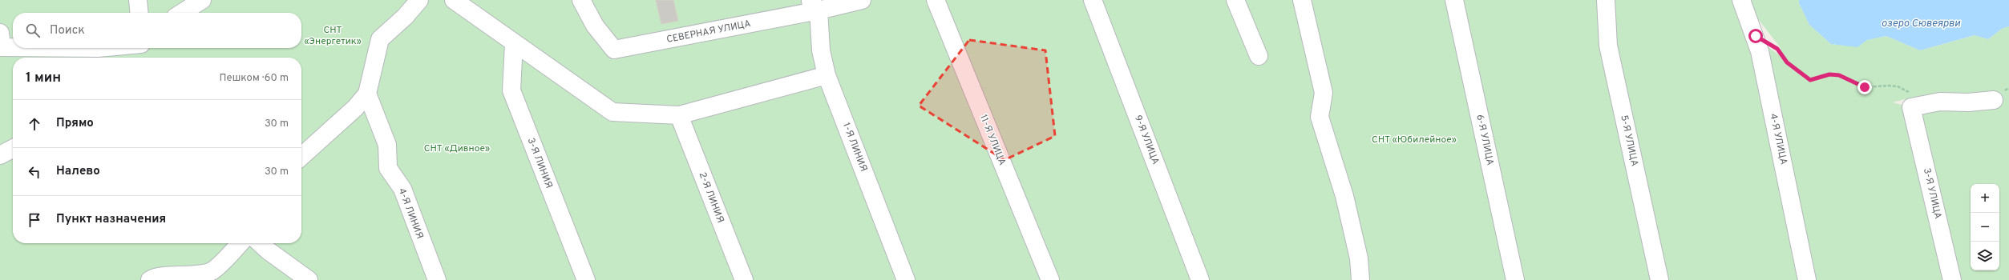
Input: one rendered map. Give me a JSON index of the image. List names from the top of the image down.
{
  "streets": {
    "street": [
      "СЕВЕРНАЯ УЛИЦА",
      "4-Я УЛИЦА",
      "11-Я УЛИЦА",
      "9-Я УЛИЦА",
      "6-Я УЛИЦА",
      "5-Я УЛИЦА",
      "1-Я ЛИНИЯ",
      "3-Я ЛИНИЯ",
      "3-Я УЛИЦА",
      "2-Я ЛИНИЯ",
      "4-Я ЛИНИЯ"
    ]
  },
  "crossings": [
    ["СЕВЕРНАЯ УЛИЦА", "1-Я ЛИНИЯ"]
  ],
  "water": ["озеро Сювеярви"],
  "parks": ["СНТ «Энергетик»", "СНТ «Юбилейное»", "СНТ «Дивное»"],
  "page": {
    "search": "Поиск",
    "heading": ["1 мин", "Пешком · 60 m"],
    "list": [
      ["Прямо", "30 m"],
      ["Налево", "30 m"],
      "Пункт назначения"
    ],
    "map_buttons": ["+", "−"]
  }
}
